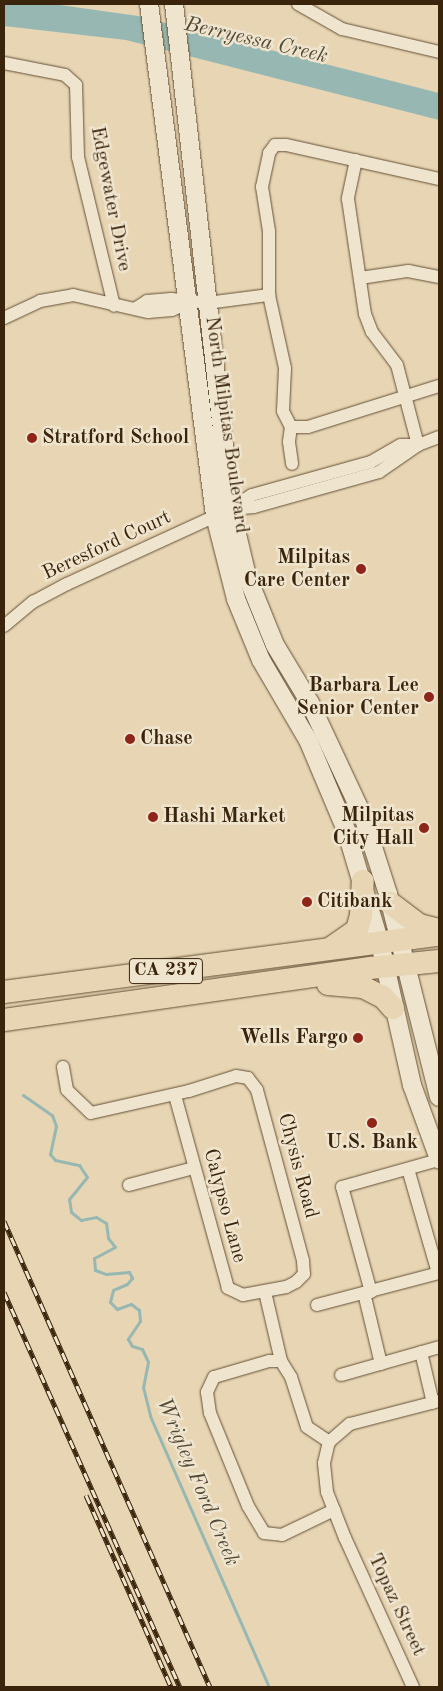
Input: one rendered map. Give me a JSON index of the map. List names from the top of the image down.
{
  "streets": {
    "highway": ["CA 237"],
    "main road": ["North Milpitas Boulevard"],
    "street": [
      "Edgewater Drive",
      "Beresford Court",
      "Chysis Road",
      "Calypso Lane",
      "Topaz Street"
    ]
  },
  "crossings": [
    ["North Milpitas Boulevard", "Beresford Court"],
    ["North Milpitas Boulevard", "CA 237"],
    ["Chysis Road", "Calypso Lane"]
  ],
  "water": ["Berryessa Creek", "Wrigley Ford Creek"],
  "places": [
    "Stratford School",
    "Milpitas Care Center",
    "Barbara Lee Senior Center",
    "Chase",
    "Hashi Market",
    "Milpitas City Hall",
    "Citibank",
    "Wells Fargo",
    "U.S. Bank"
  ]
}
